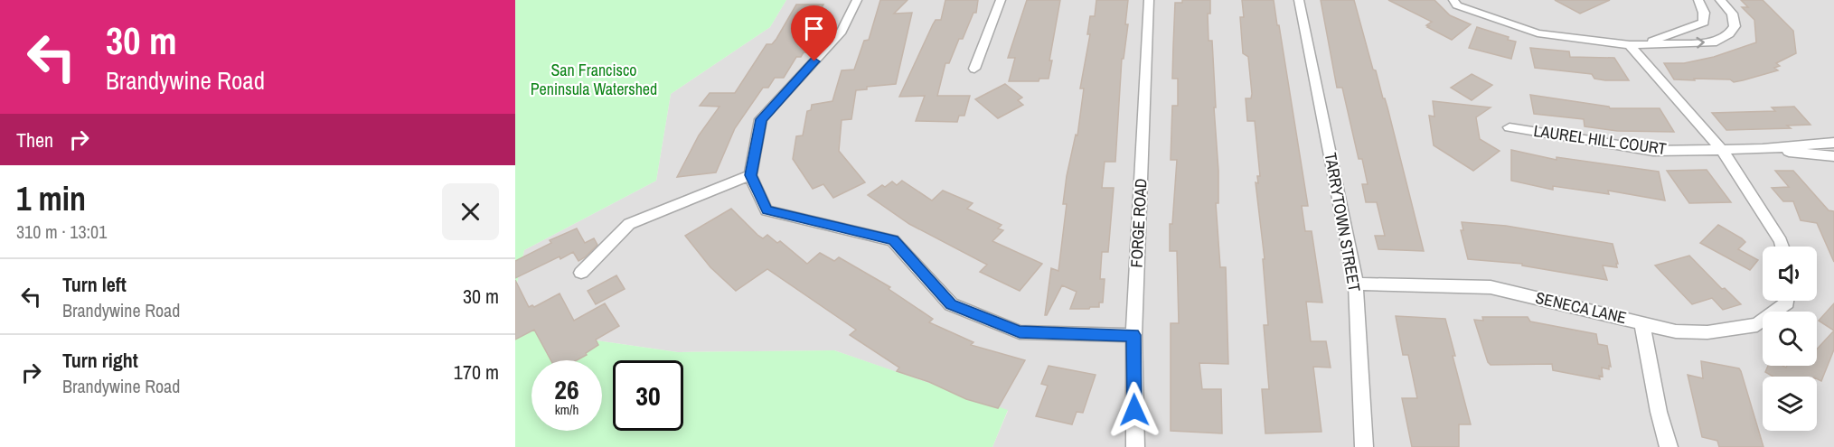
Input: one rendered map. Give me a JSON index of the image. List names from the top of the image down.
{
  "streets": {
    "street": [
      "LAUREL HILL COURT",
      "TARRYTOWN STREET",
      "FORGE ROAD",
      "SENECA LANE"
    ]
  },
  "crossings": [
    ["TARRYTOWN STREET", "SENECA LANE"]
  ],
  "parks": ["San Francisco Peninsula Watershed"],
  "page": {
    "turn": ["30 m", "Brandywine Road"],
    "then": "Then",
    "heading": ["1 min", "310 m · 13:01"],
    "list": [
      {
        "name": "Turn left",
        "note": "Brandywine Road",
        "value": "30 m"
      },
      {
        "name": "Turn right",
        "note": "Brandywine Road",
        "value": "170 m"
      }
    ],
    "speed": "26 km/h",
    "limit": "30"
  }
}
